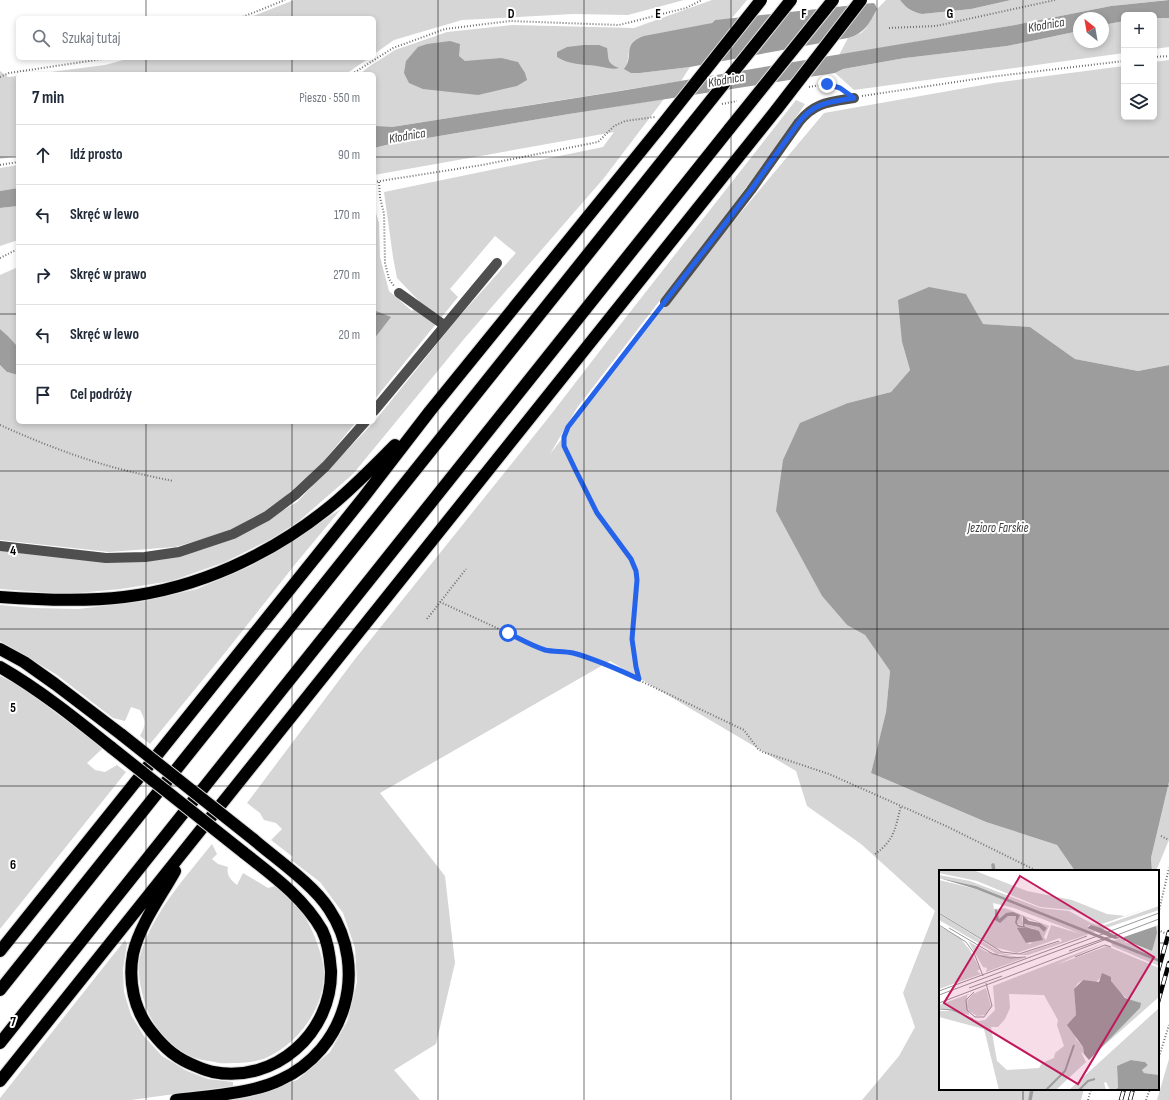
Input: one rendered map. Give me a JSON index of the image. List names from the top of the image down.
{
  "water": ["Kłodnica", "Jezioro Farskie"],
  "north": "top left",
  "page": {
    "map_buttons": ["+", "−"],
    "search": "Szukaj tutaj",
    "heading": ["7 min", "Pieszo · 550 m"],
    "list": [
      ["Idź prosto", "90 m"],
      ["Skręć w lewo", "170 m"],
      ["Skręć w prawo", "270 m"],
      ["Skręć w lewo", "20 m"],
      "Cel podróży"
    ]
  },
  "grid": {
    "columns": [
      "D",
      "E",
      "F",
      "G"
    ],
    "rows": [
      "4",
      "5",
      "6",
      "7"
    ]
  }
}
